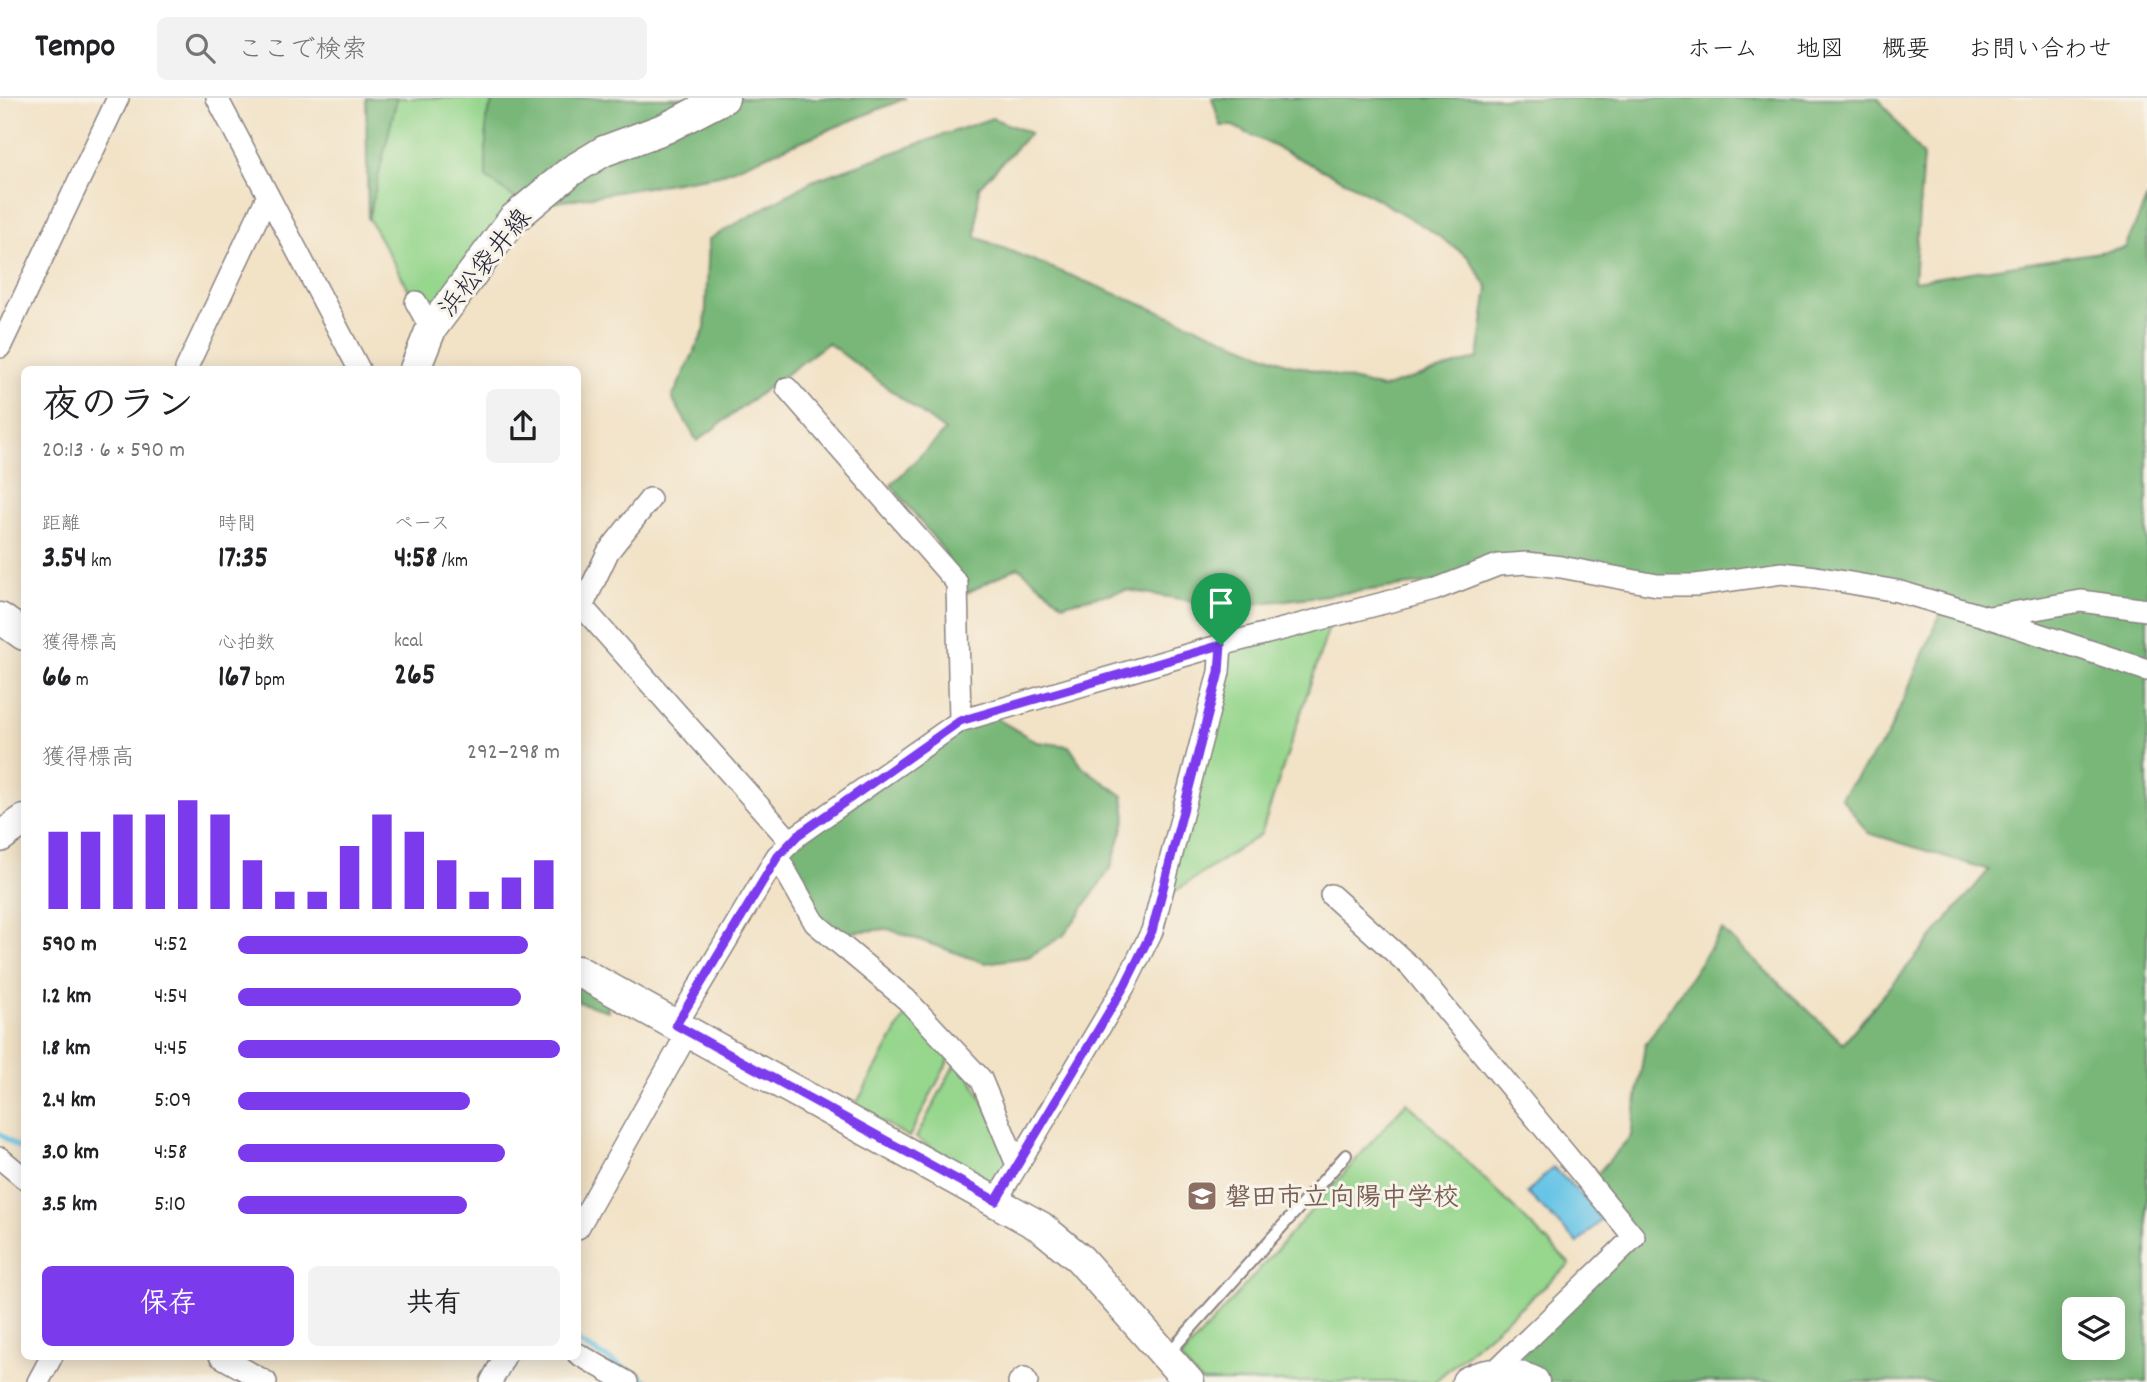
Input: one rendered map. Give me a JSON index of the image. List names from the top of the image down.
{
  "streets": {
    "street": ["浜松袋井線"]
  },
  "places": {
    "school or university": ["磐田市立向陽中学校"]
  },
  "page": {
    "header": "Tempo",
    "search": "ここで検索",
    "nav": [
      "ホーム",
      "地図",
      "概要",
      "お問い合わせ"
    ],
    "heading": ["夜のラン", "20:13 · 6 × 590 m"],
    "stats": [
      ["距離", "3.54 km"],
      ["時間", "17:35"],
      ["ペース", "4:58 /km"],
      ["獲得標高", "66 m"],
      ["心拍数", "167 bpm"],
      ["kcal", "265"]
    ],
    "chart": ["獲得標高", "292–298 m"],
    "list": [
      {
        "name": "590 m",
        "note": "4:52"
      },
      {
        "name": "1.2 km",
        "note": "4:54"
      },
      {
        "name": "1.8 km",
        "note": "4:45"
      },
      {
        "name": "2.4 km",
        "note": "5:09"
      },
      {
        "name": "3.0 km",
        "note": "4:58"
      },
      {
        "name": "3.5 km",
        "note": "5:10"
      }
    ],
    "buttons": ["保存", "共有"]
  }
}
